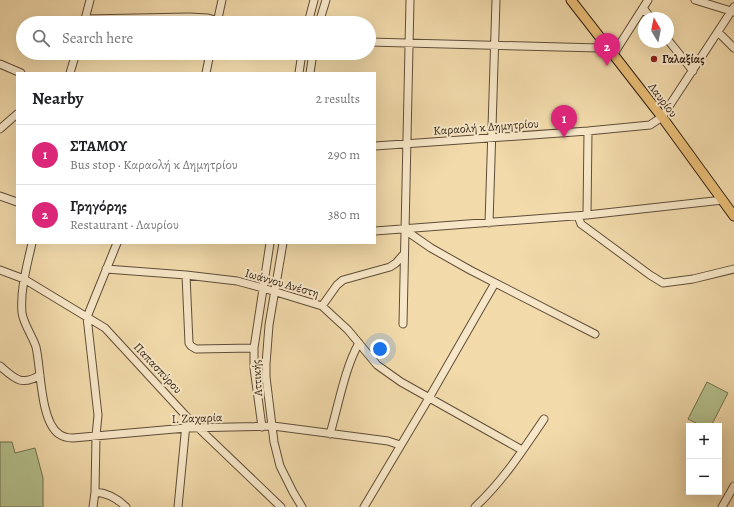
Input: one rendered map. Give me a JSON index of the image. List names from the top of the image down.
{
  "streets": {
    "main road": ["Λαυρίου"],
    "street": [
      "Καραολή κ Δημητρίου",
      "Ιωάννου Ανέστη",
      "Παπασπύρου",
      "Αττικής",
      "Ι. Ζαχαρία"
    ]
  },
  "crossings": [
    ["Λαυρίου", "Καραολή κ Δημητρίου"],
    ["Ιωάννου Ανέστη", "Αττικής"],
    ["Παπασπύρου", "Ι. Ζαχαρία"],
    ["Αττικής", "Ι. Ζαχαρία"]
  ],
  "places": ["Γαλαξίας"],
  "north": "top",
  "page": {
    "search": "Search here",
    "pins": ["2", "1"],
    "heading": ["Nearby", "2 results"],
    "list": [
      {
        "mark": "1",
        "name": "ΣΤΑΜΟΥ",
        "note": "Bus stop · Καραολή κ Δημητρίου",
        "value": "290 m"
      },
      {
        "mark": "2",
        "name": "Γρηγόρης",
        "note": "Restaurant · Λαυρίου",
        "value": "380 m"
      }
    ],
    "map_buttons": ["+", "−"]
  }
}
